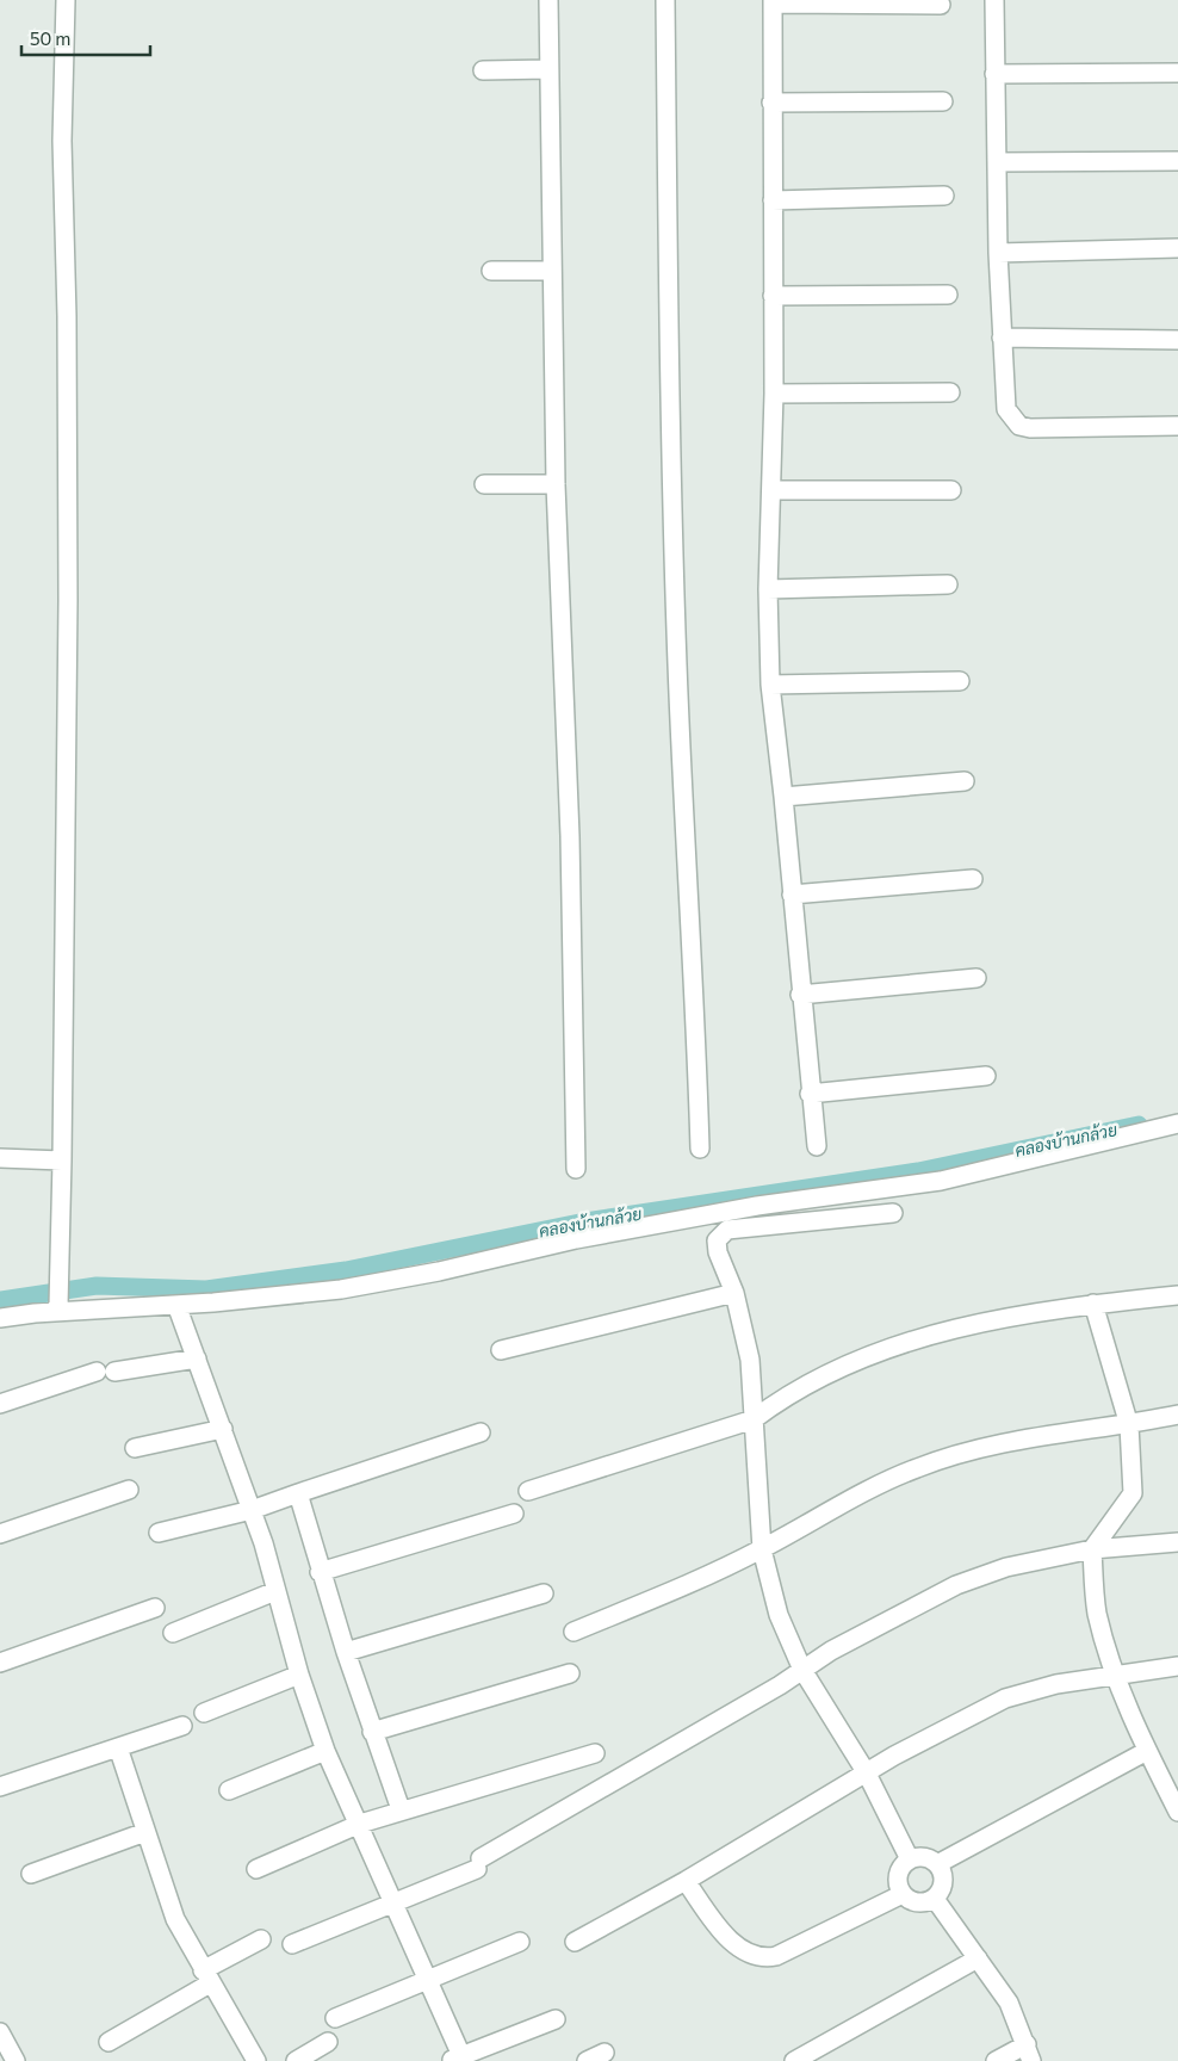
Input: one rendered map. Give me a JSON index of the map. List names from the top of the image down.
{
  "water": ["คลองบ้านกล้วย"],
  "scale_bar": "50 m"
}
